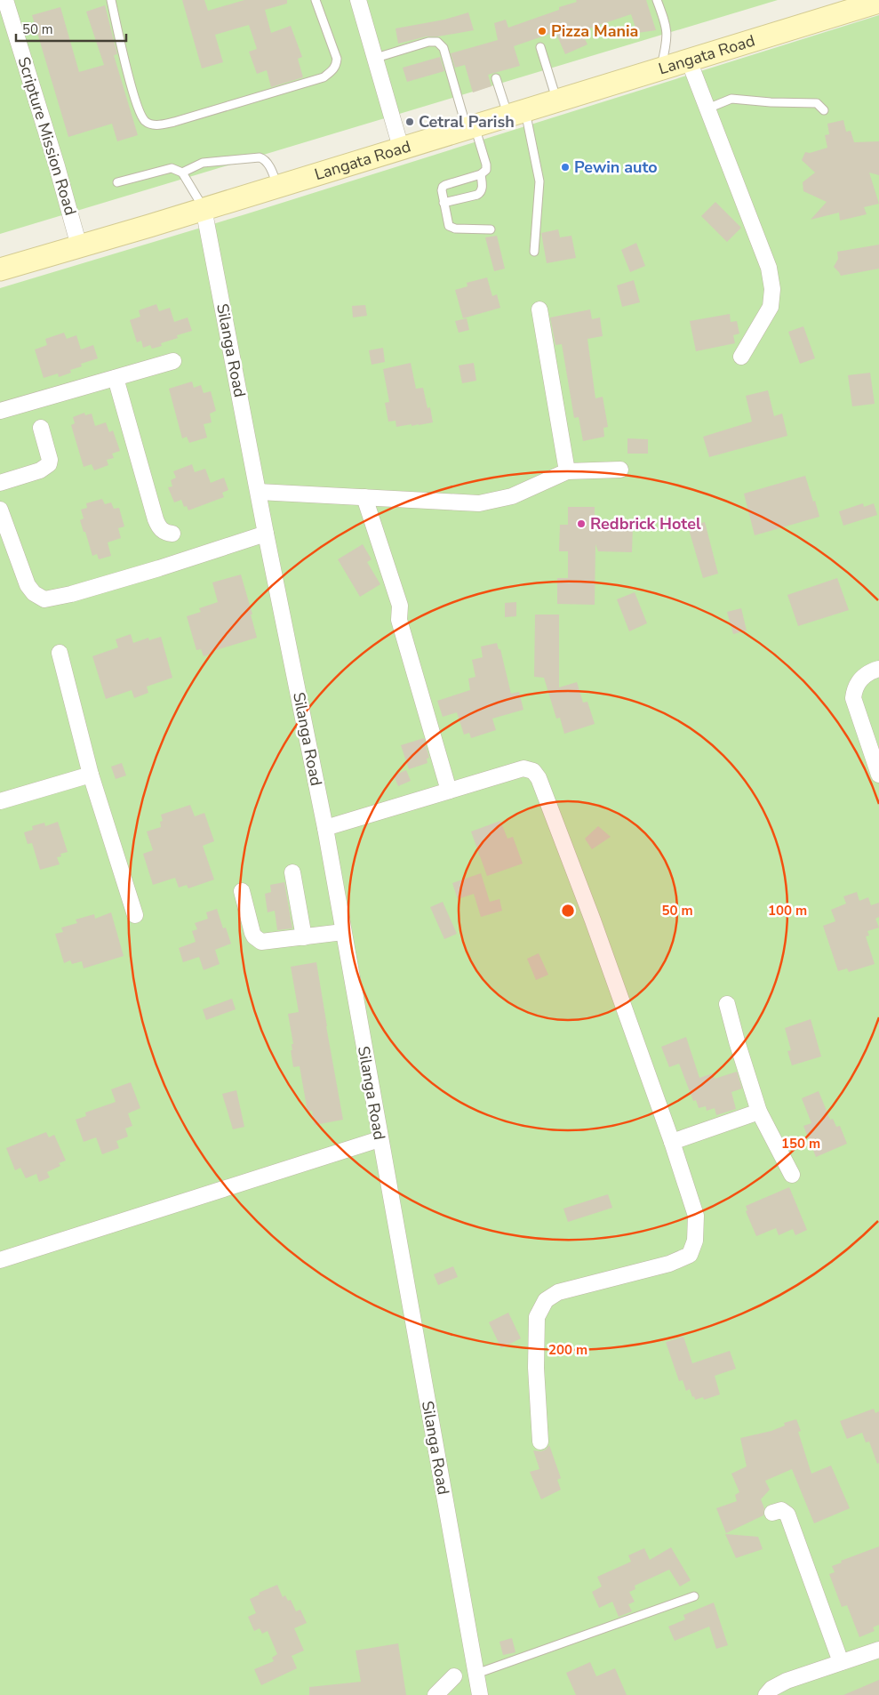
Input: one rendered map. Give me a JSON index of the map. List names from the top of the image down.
{
  "streets": {
    "main road": ["Langata Road"],
    "street": ["Scripture Mission Road", "Silanga Road"]
  },
  "crossings": [
    ["Langata Road", "Scripture Mission Road"],
    ["Langata Road", "Silanga Road"]
  ],
  "places": [
    "Pizza Mania",
    "Cetral Parish",
    "Pewin auto",
    "Redbrick Hotel"
  ],
  "scale_bar": "50 m",
  "rings": [
    "50 m",
    "100 m",
    "150 m",
    "200 m"
  ]
}
